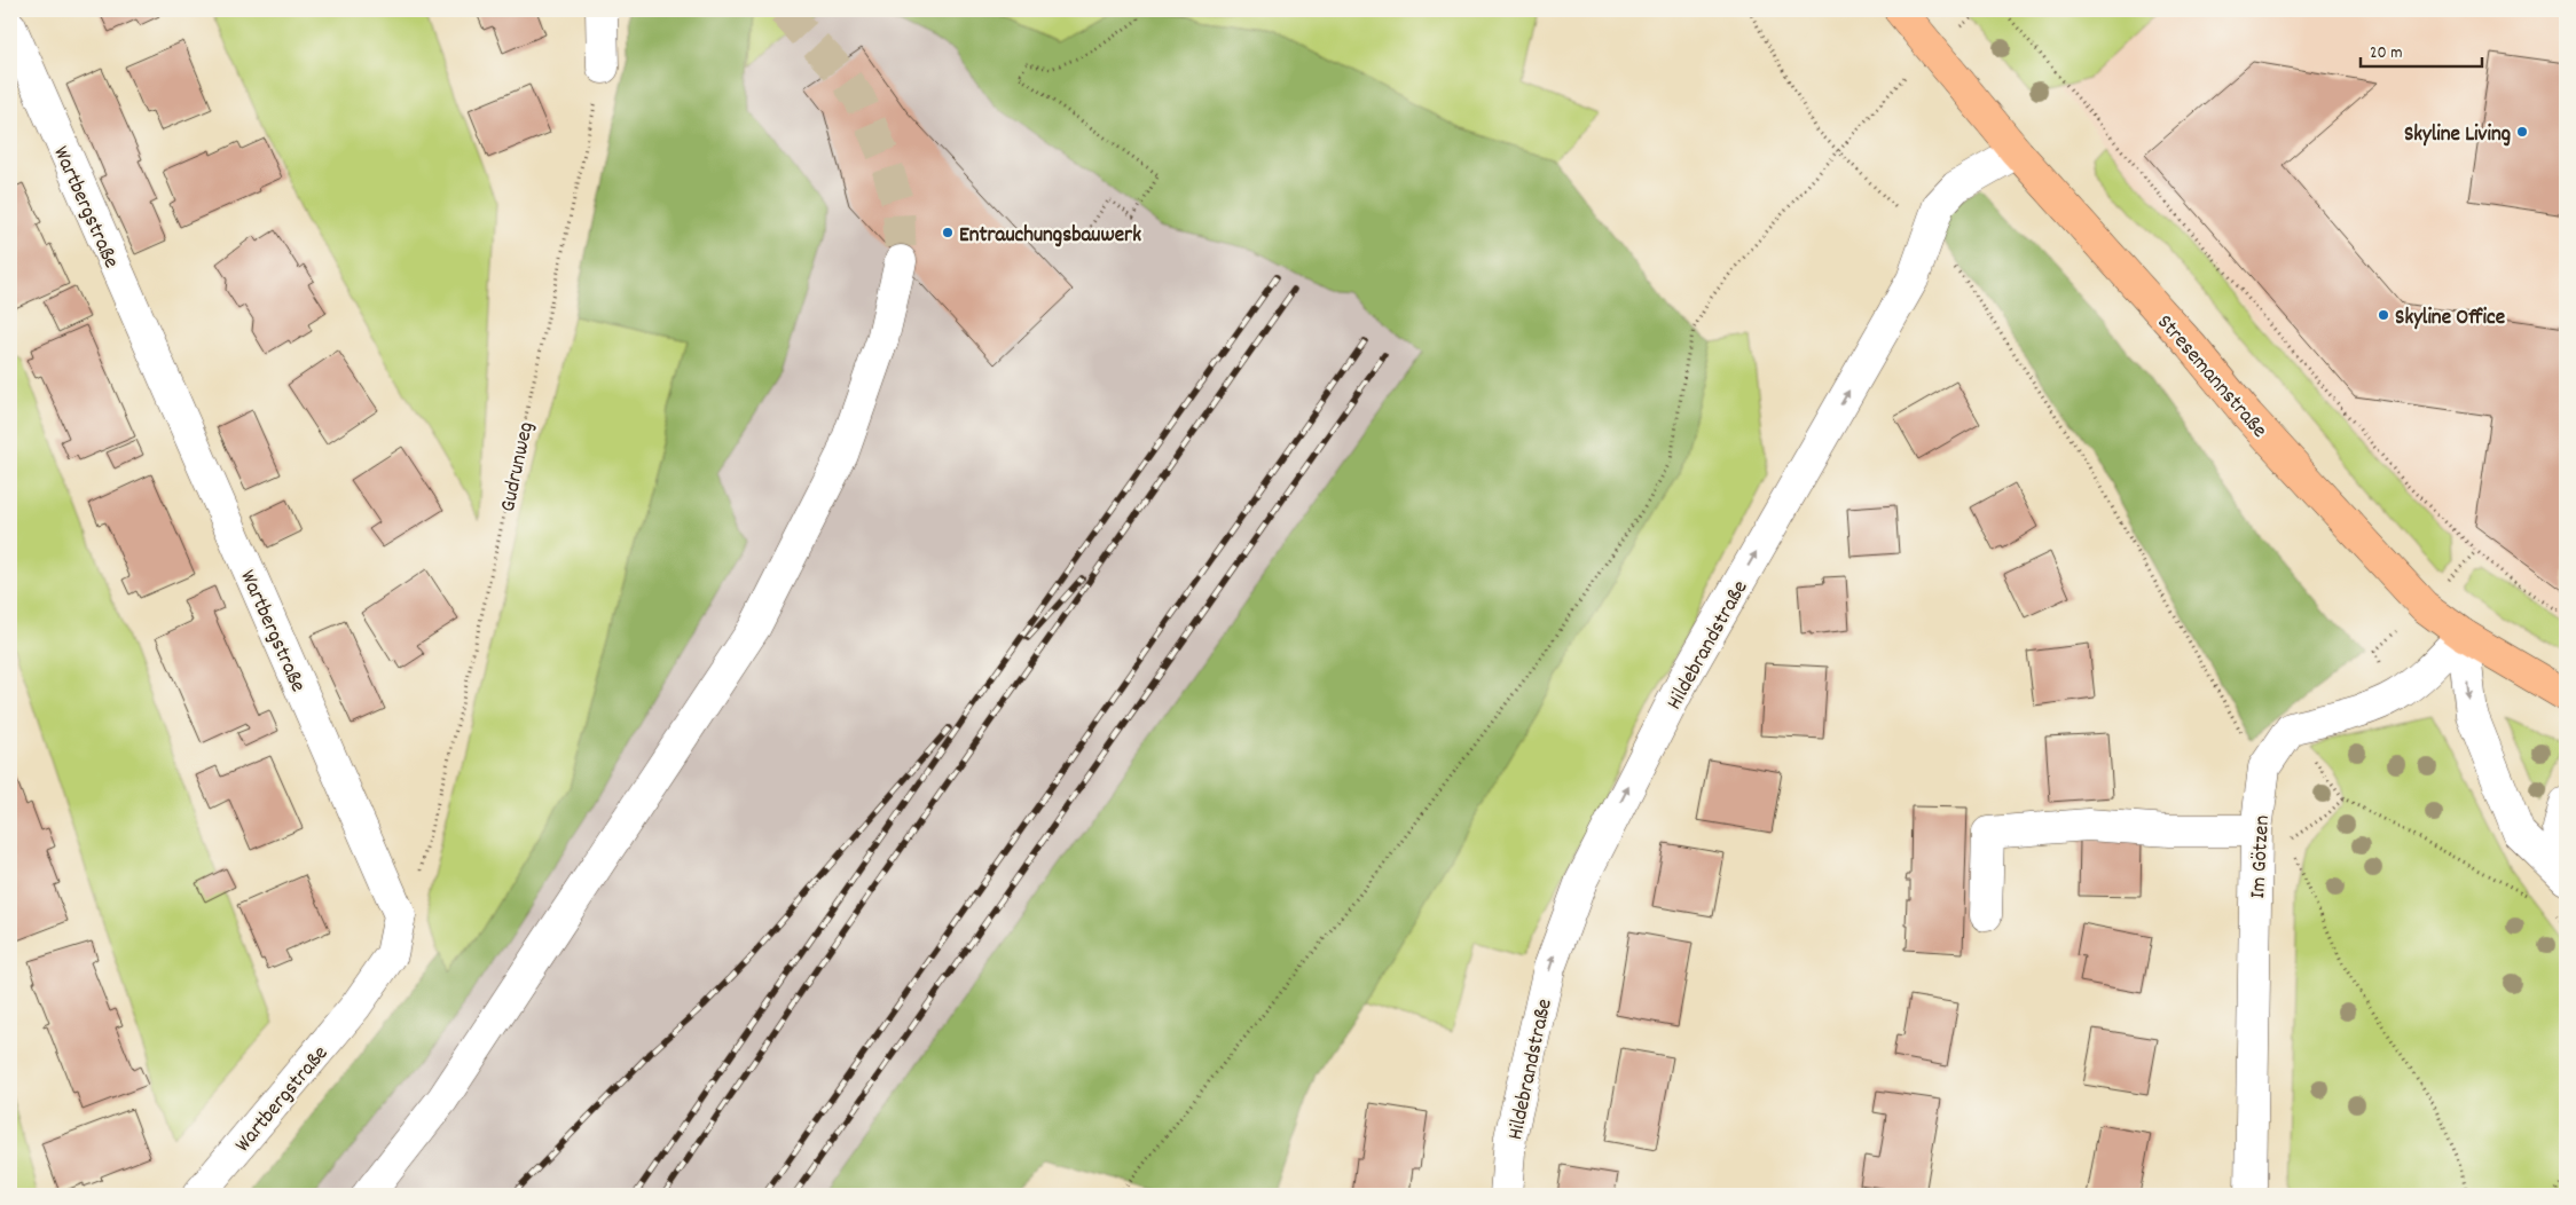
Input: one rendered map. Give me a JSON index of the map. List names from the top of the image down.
{
  "streets": {
    "main road": ["Stresemannstraße"],
    "street": ["Wartbergstraße", "Hildebrandstraße", "Im Götzen"],
    "path": ["Gudrunweg"]
  },
  "crossings": [
    ["Wartbergstraße", "Gudrunweg"],
    ["Stresemannstraße", "Hildebrandstraße"]
  ],
  "one_way": ["Hildebrandstraße"],
  "places": ["Skyline Living", "Entrauchungsbauwerk", "Skyline Office"],
  "scale_bar": "20 m"
}
